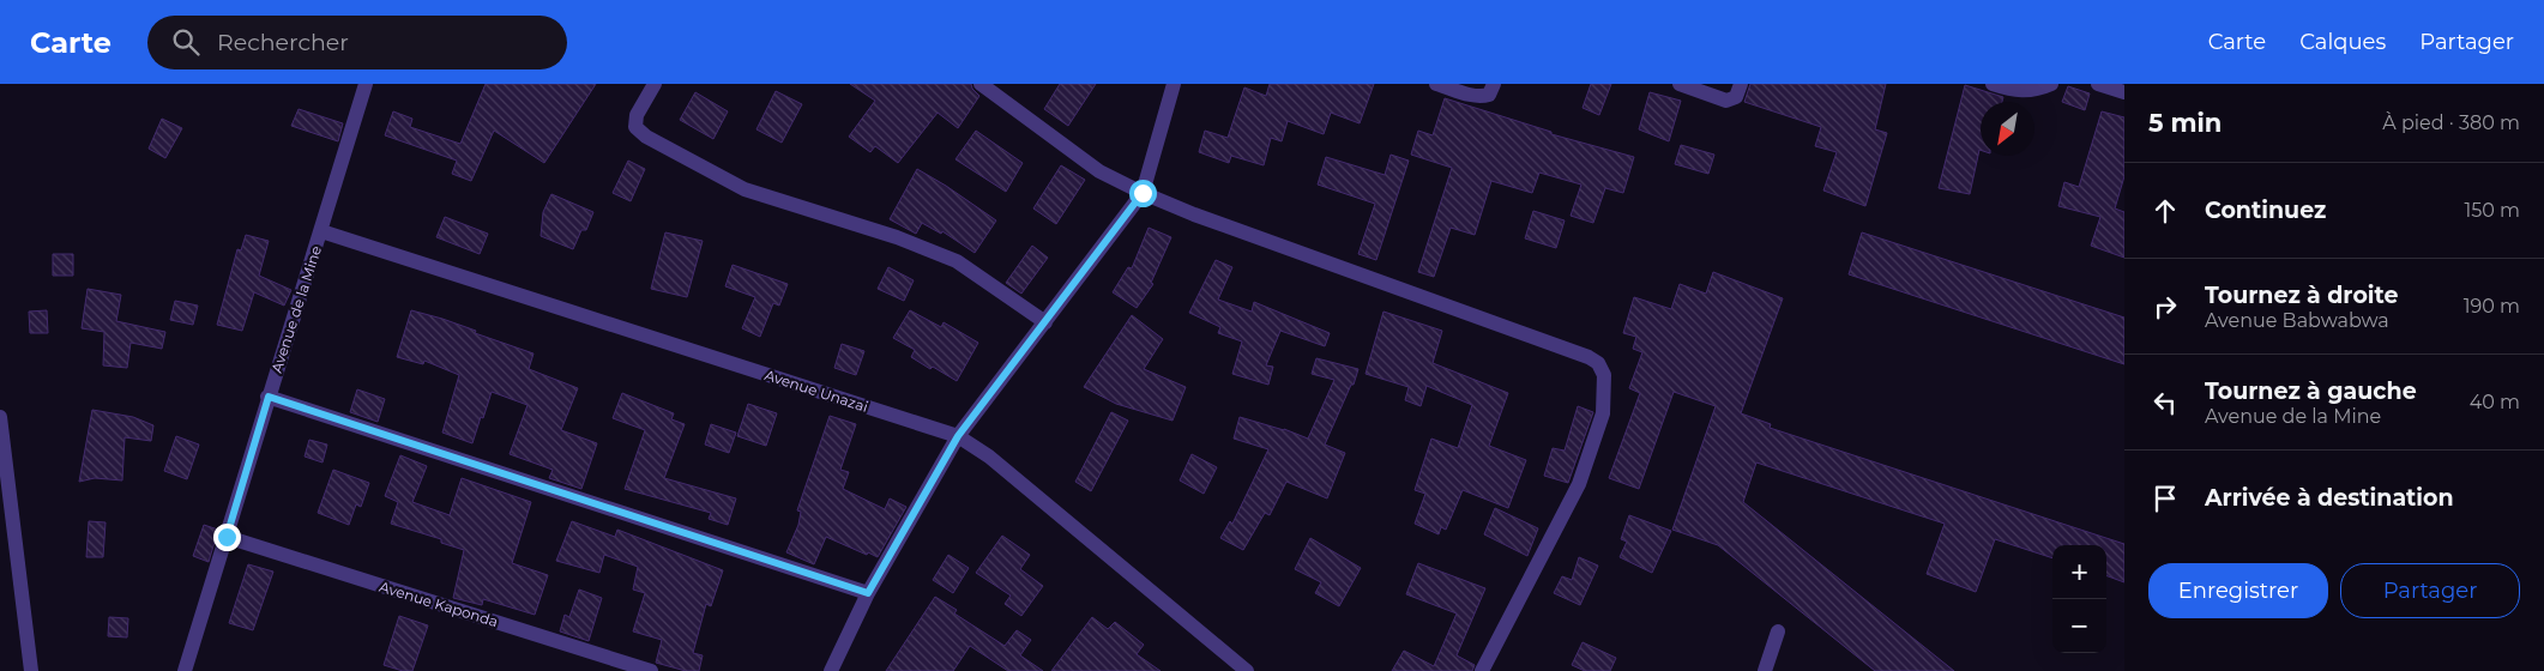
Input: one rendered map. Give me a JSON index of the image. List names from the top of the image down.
{
  "streets": {
    "street": ["Avenue de la Mine", "Avenue Unazai", "Avenue Kaponda"]
  },
  "crossings": [
    ["Avenue de la Mine", "Avenue Unazai"],
    ["Avenue de la Mine", "Avenue Kaponda"]
  ],
  "north": "bottom left",
  "page": {
    "header": "Carte",
    "search": "Rechercher",
    "nav": ["Carte", "Calques", "Partager"],
    "heading": ["5 min", "À pied · 380 m"],
    "list": [
      ["Continuez", "150 m"],
      ["Tournez à droite", "Avenue Babwabwa", "190 m"],
      ["Tournez à gauche", "Avenue de la Mine", "40 m"],
      "Arrivée à destination"
    ],
    "map_buttons": ["+", "−"],
    "buttons": ["Enregistrer", "Partager"]
  }
}
